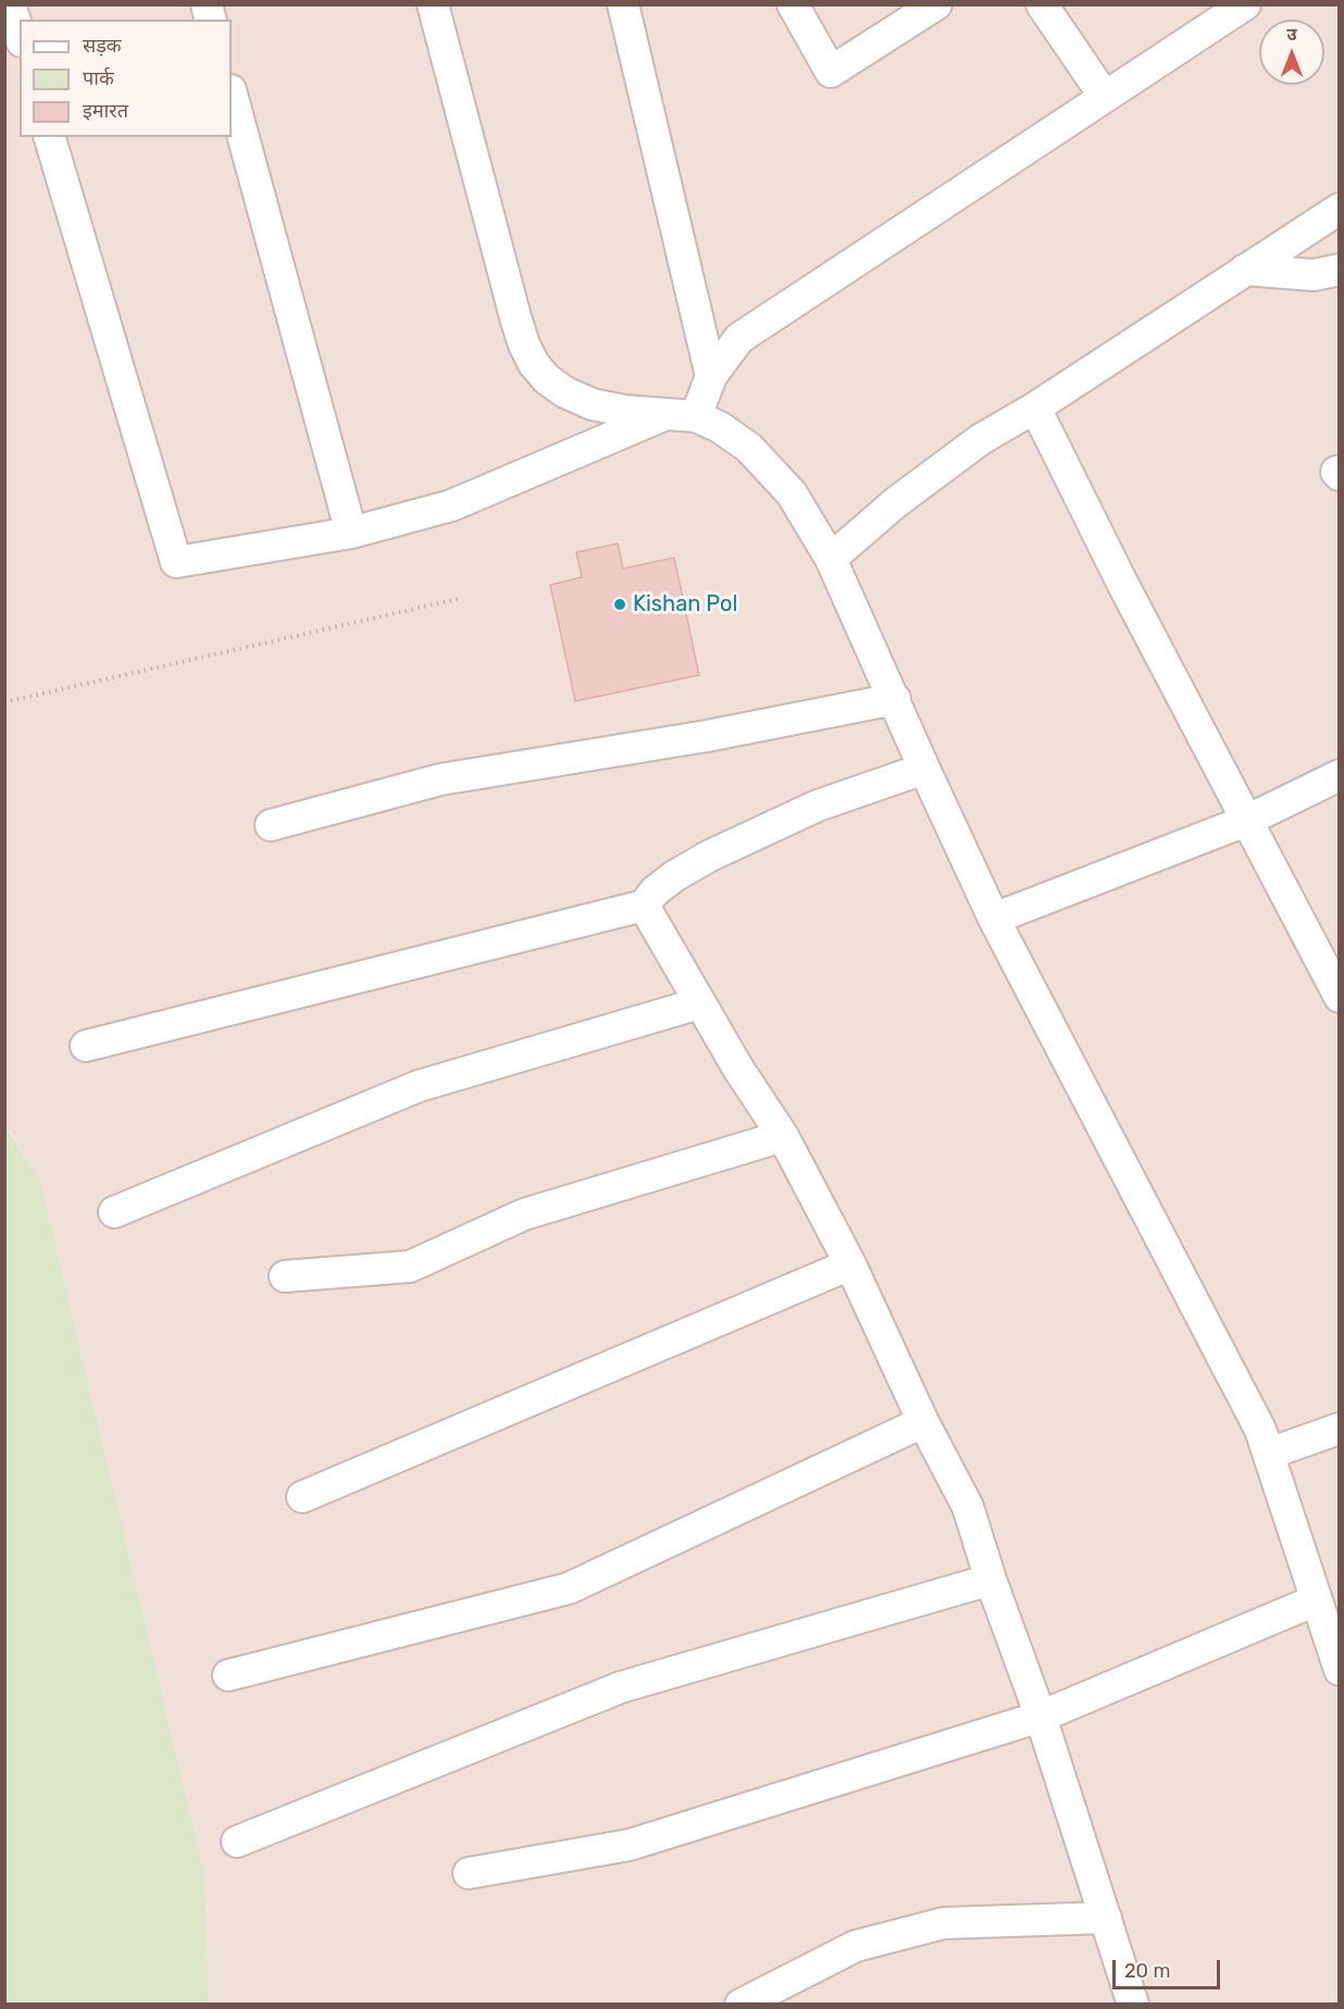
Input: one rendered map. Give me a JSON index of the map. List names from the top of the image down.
{
  "places": ["Kishan Pol"],
  "legend": ["सड़क", "पार्क", "इमारत"],
  "scale_bar": "20 m",
  "north": "top"
}
